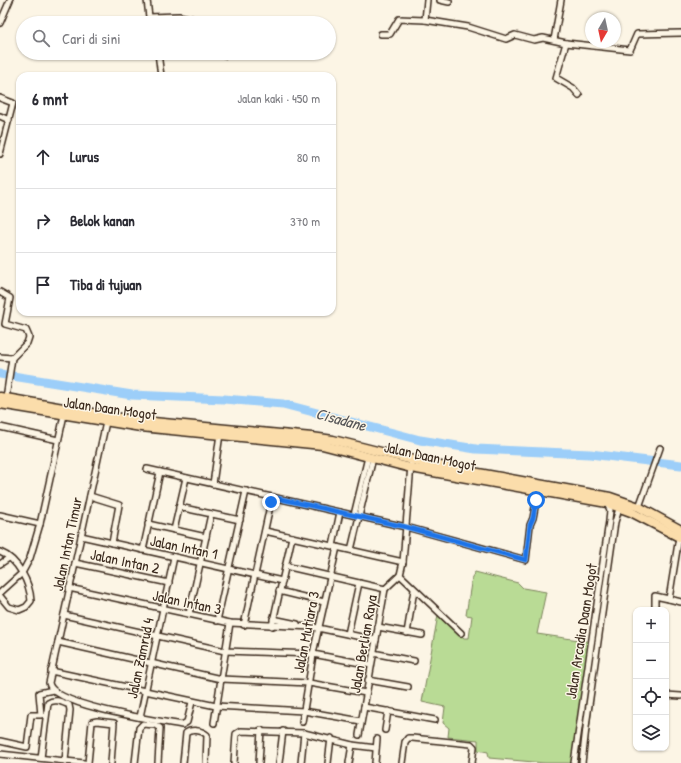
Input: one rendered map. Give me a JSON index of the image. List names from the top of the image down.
{
  "streets": {
    "highway": ["Jalan Daan Mogot"],
    "street": [
      "Jalan Intan Timur",
      "Jalan Intan 1",
      "Jalan Intan 2",
      "Jalan Intan 3",
      "Jalan Arcadia Daan Mogot",
      "Jalan Mutiara 3",
      "Jalan Berlian Raya",
      "Jalan Zamrud 4"
    ]
  },
  "crossings": [
    ["Jalan Daan Mogot", "Jalan Intan Timur"],
    ["Jalan Daan Mogot", "Jalan Arcadia Daan Mogot"],
    ["Jalan Intan Timur", "Jalan Intan 1"],
    ["Jalan Intan Timur", "Jalan Intan 2"],
    ["Jalan Intan Timur", "Jalan Intan 3"],
    ["Jalan Intan 1", "Jalan Zamrud 4"],
    ["Jalan Intan 2", "Jalan Zamrud 4"],
    ["Jalan Intan 3", "Jalan Zamrud 4"],
    ["Jalan Mutiara 3", "Jalan Berlian Raya"]
  ],
  "water": ["Cisadane"],
  "north": "bottom",
  "page": {
    "search": "Cari di sini",
    "heading": ["6 mnt", "Jalan kaki · 450 m"],
    "list": [
      ["Lurus", "80 m"],
      ["Belok kanan", "370 m"],
      "Tiba di tujuan"
    ],
    "map_buttons": ["+", "−"]
  }
}
